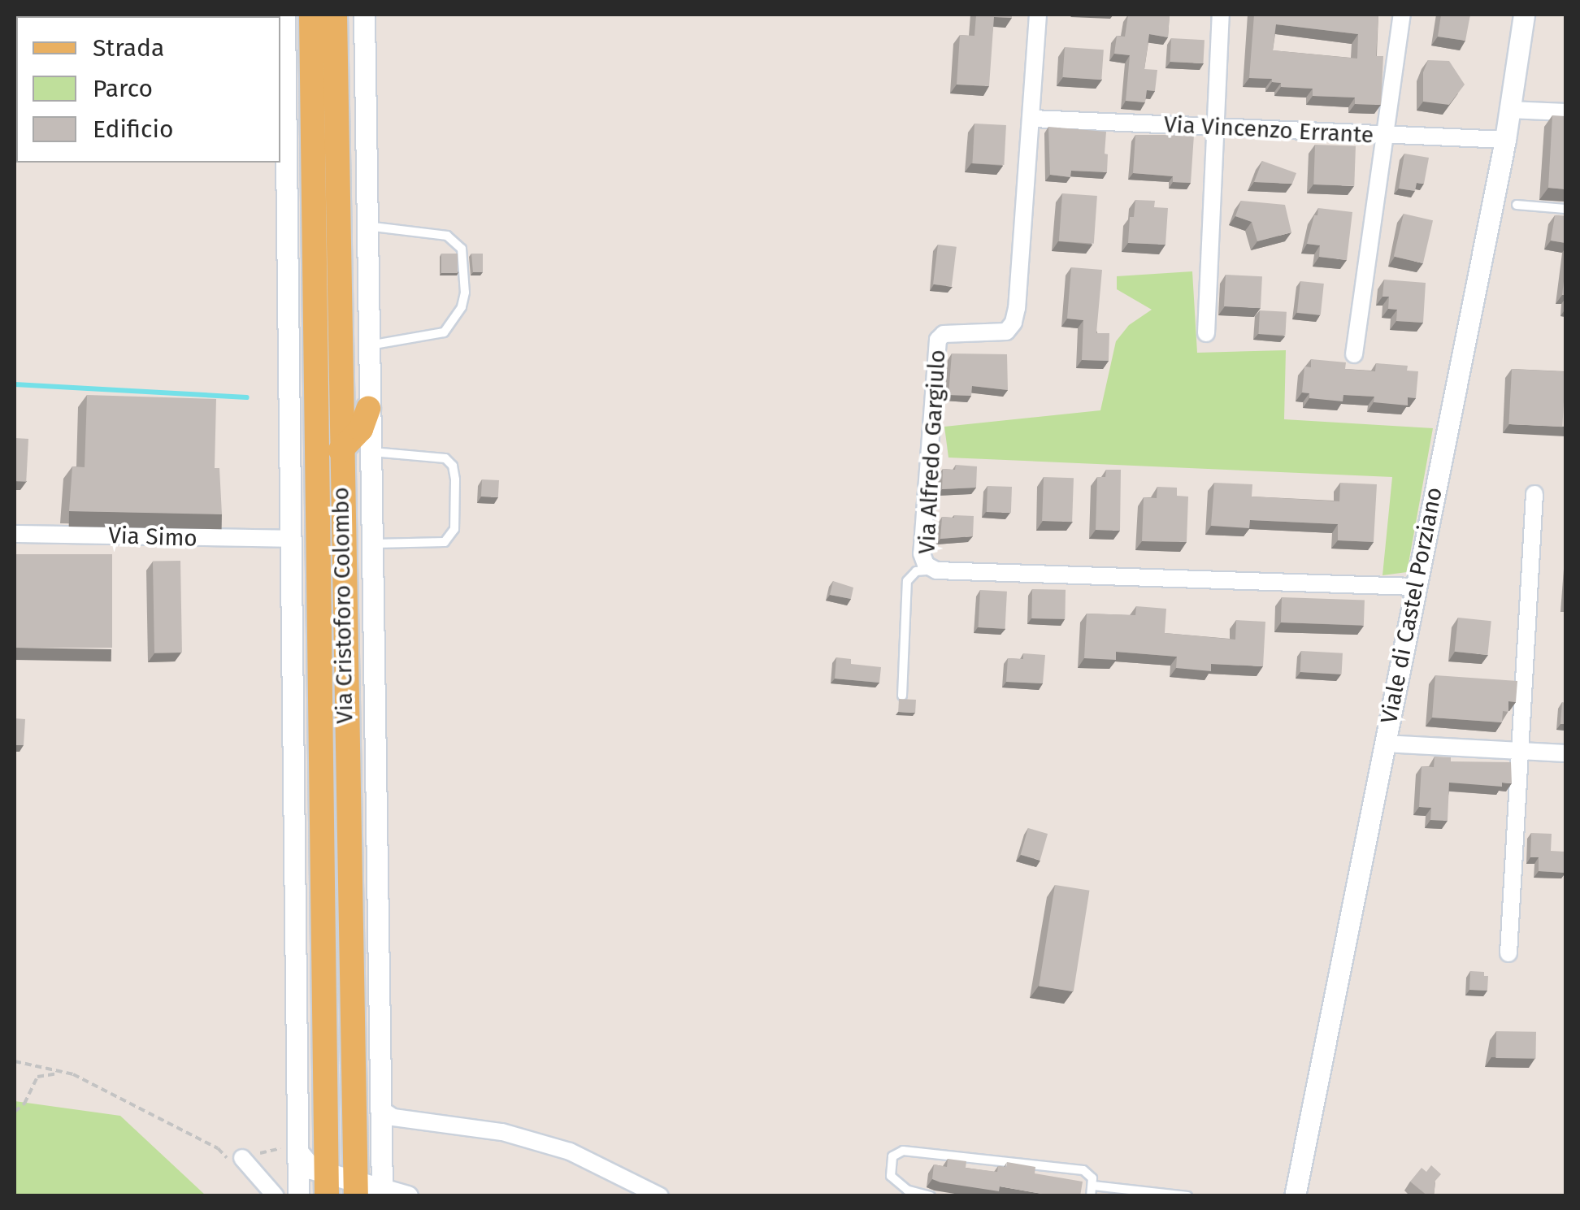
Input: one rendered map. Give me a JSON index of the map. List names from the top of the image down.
{
  "streets": {
    "main road": ["Via Cristoforo Colombo"],
    "street": [
      "Via Vincenzo Errante",
      "Via Alfredo Gargiulo",
      "Via Simo",
      "Viale di Castel Porziano"
    ]
  },
  "crossings": [
    ["Via Vincenzo Errante", "Via Alfredo Gargiulo"],
    ["Via Vincenzo Errante", "Viale di Castel Porziano"],
    ["Via Alfredo Gargiulo", "Viale di Castel Porziano"]
  ],
  "legend": ["Strada", "Parco", "Edificio"]
}
